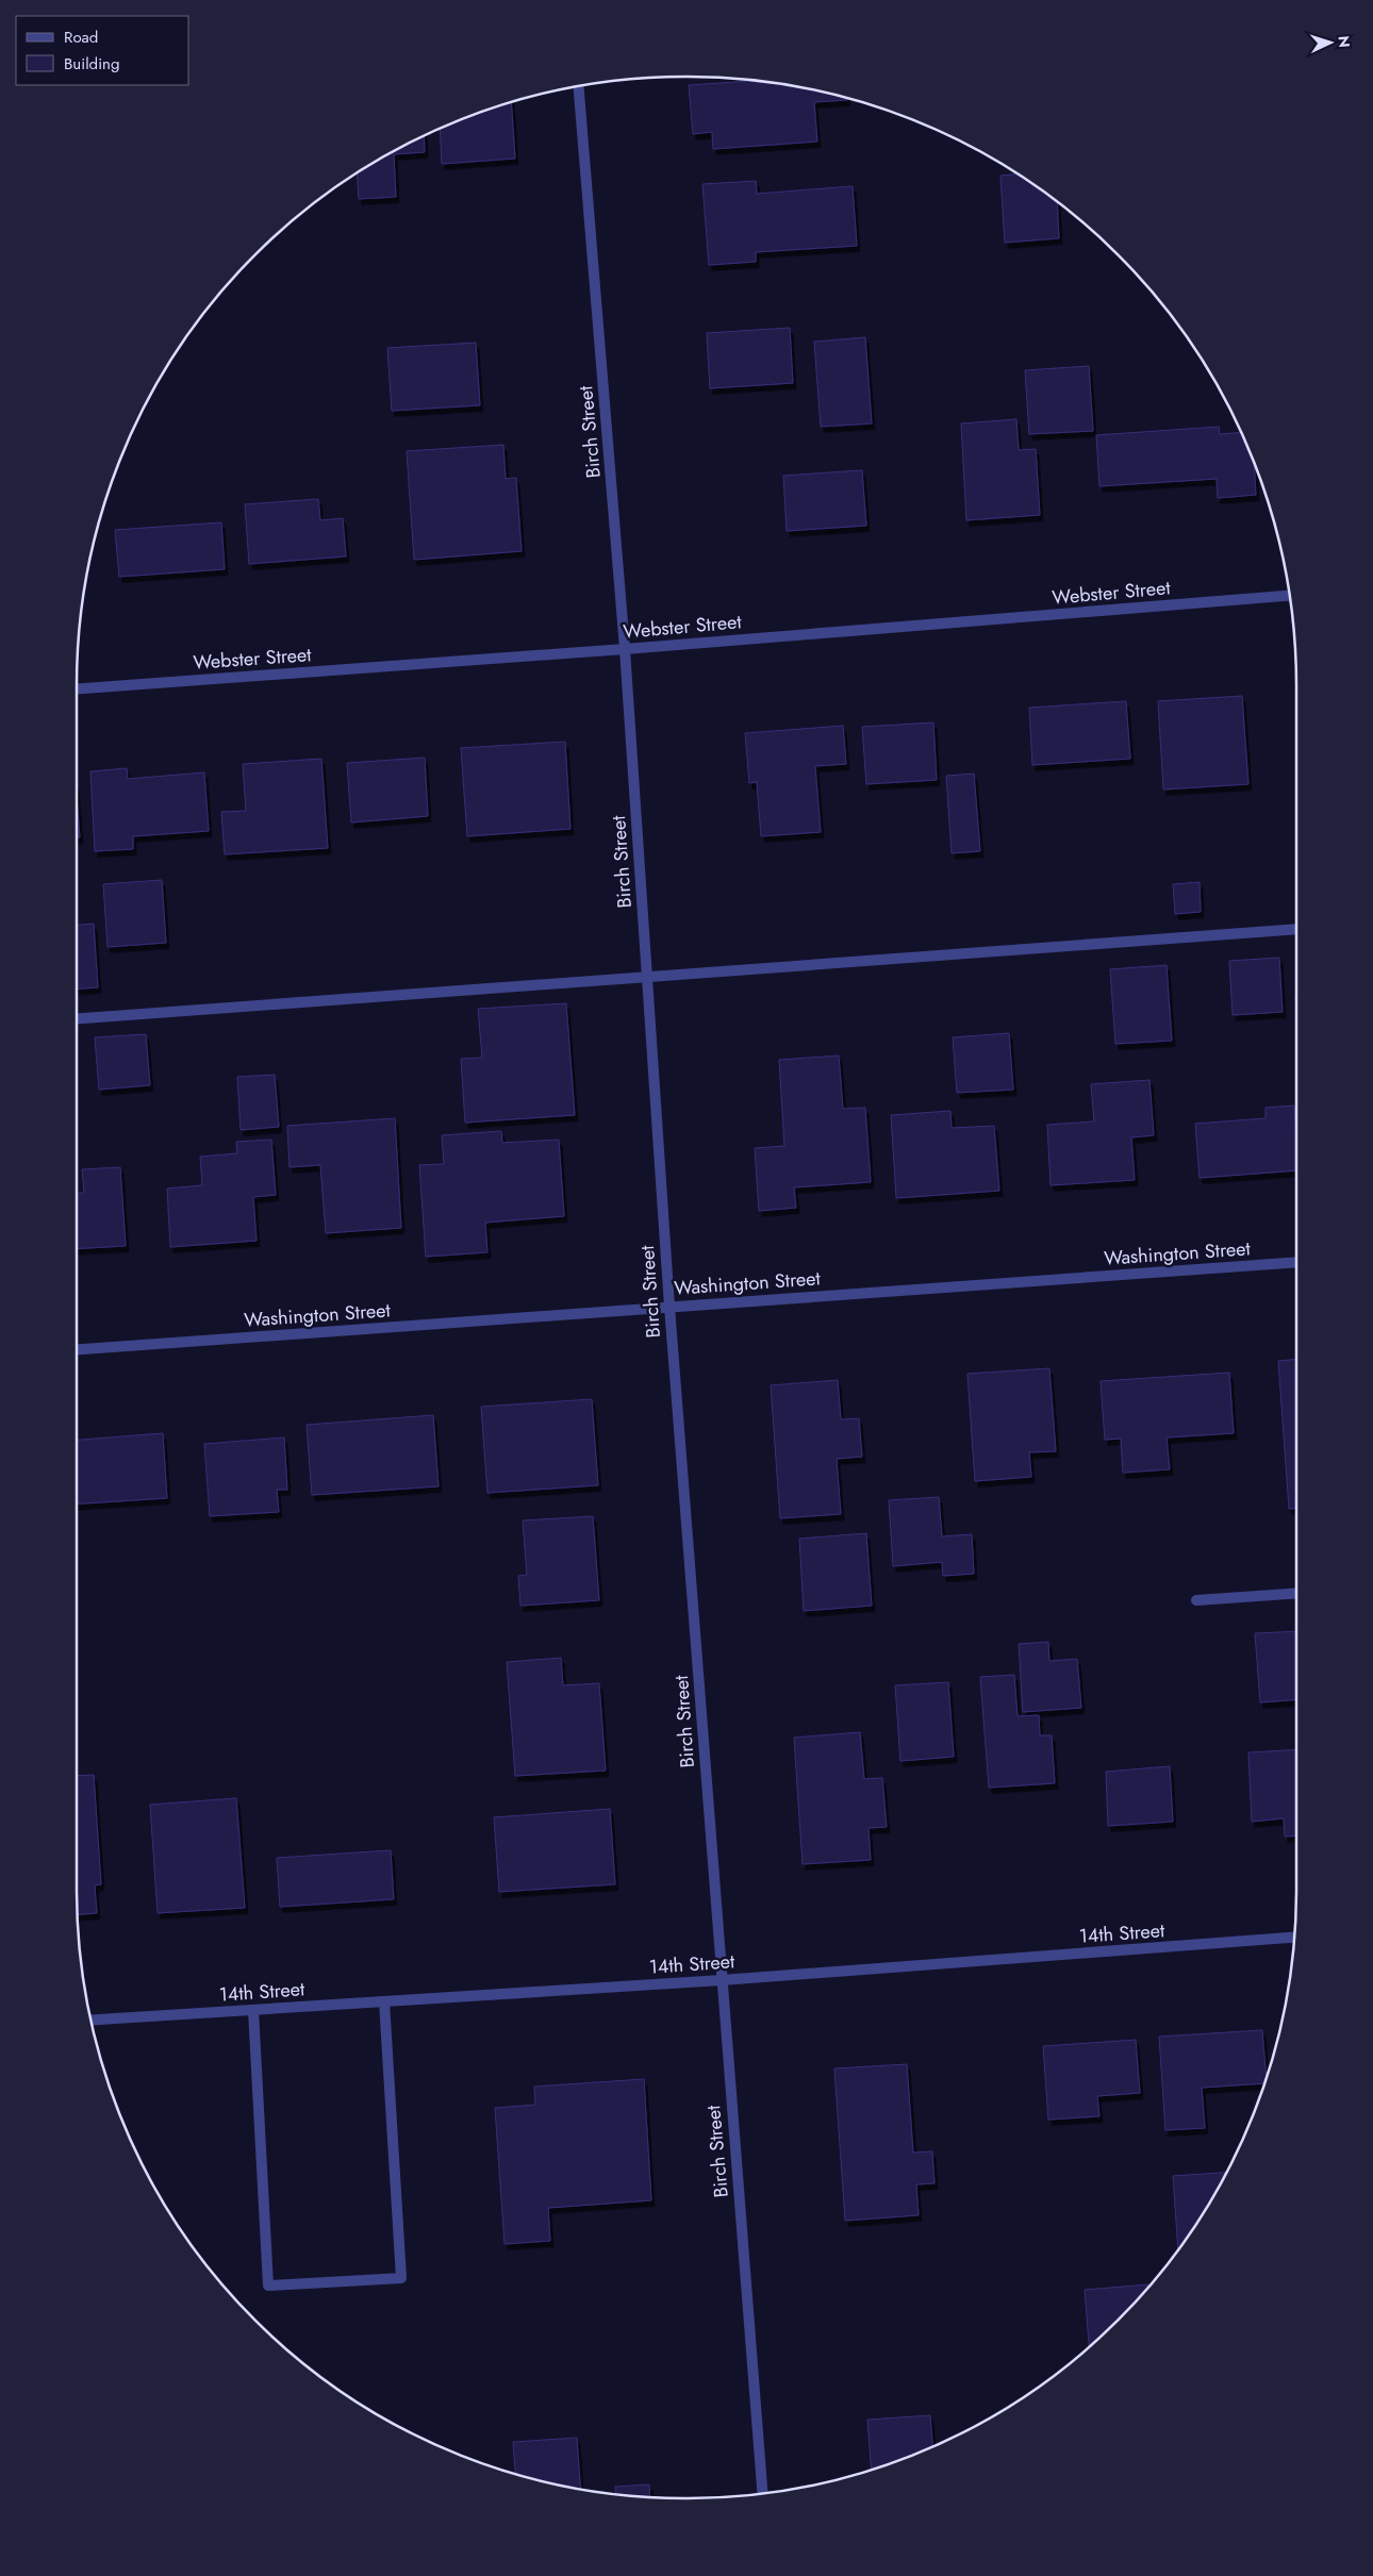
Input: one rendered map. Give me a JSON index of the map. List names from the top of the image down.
{
  "streets": {
    "street": [
      "Birch Street",
      "Webster Street",
      "Washington Street",
      "14th Street"
    ]
  },
  "crossings": [
    ["Birch Street", "Webster Street"],
    ["Birch Street", "Washington Street"],
    ["Birch Street", "14th Street"]
  ],
  "legend": ["Road", "Building"],
  "north": "right"
}
